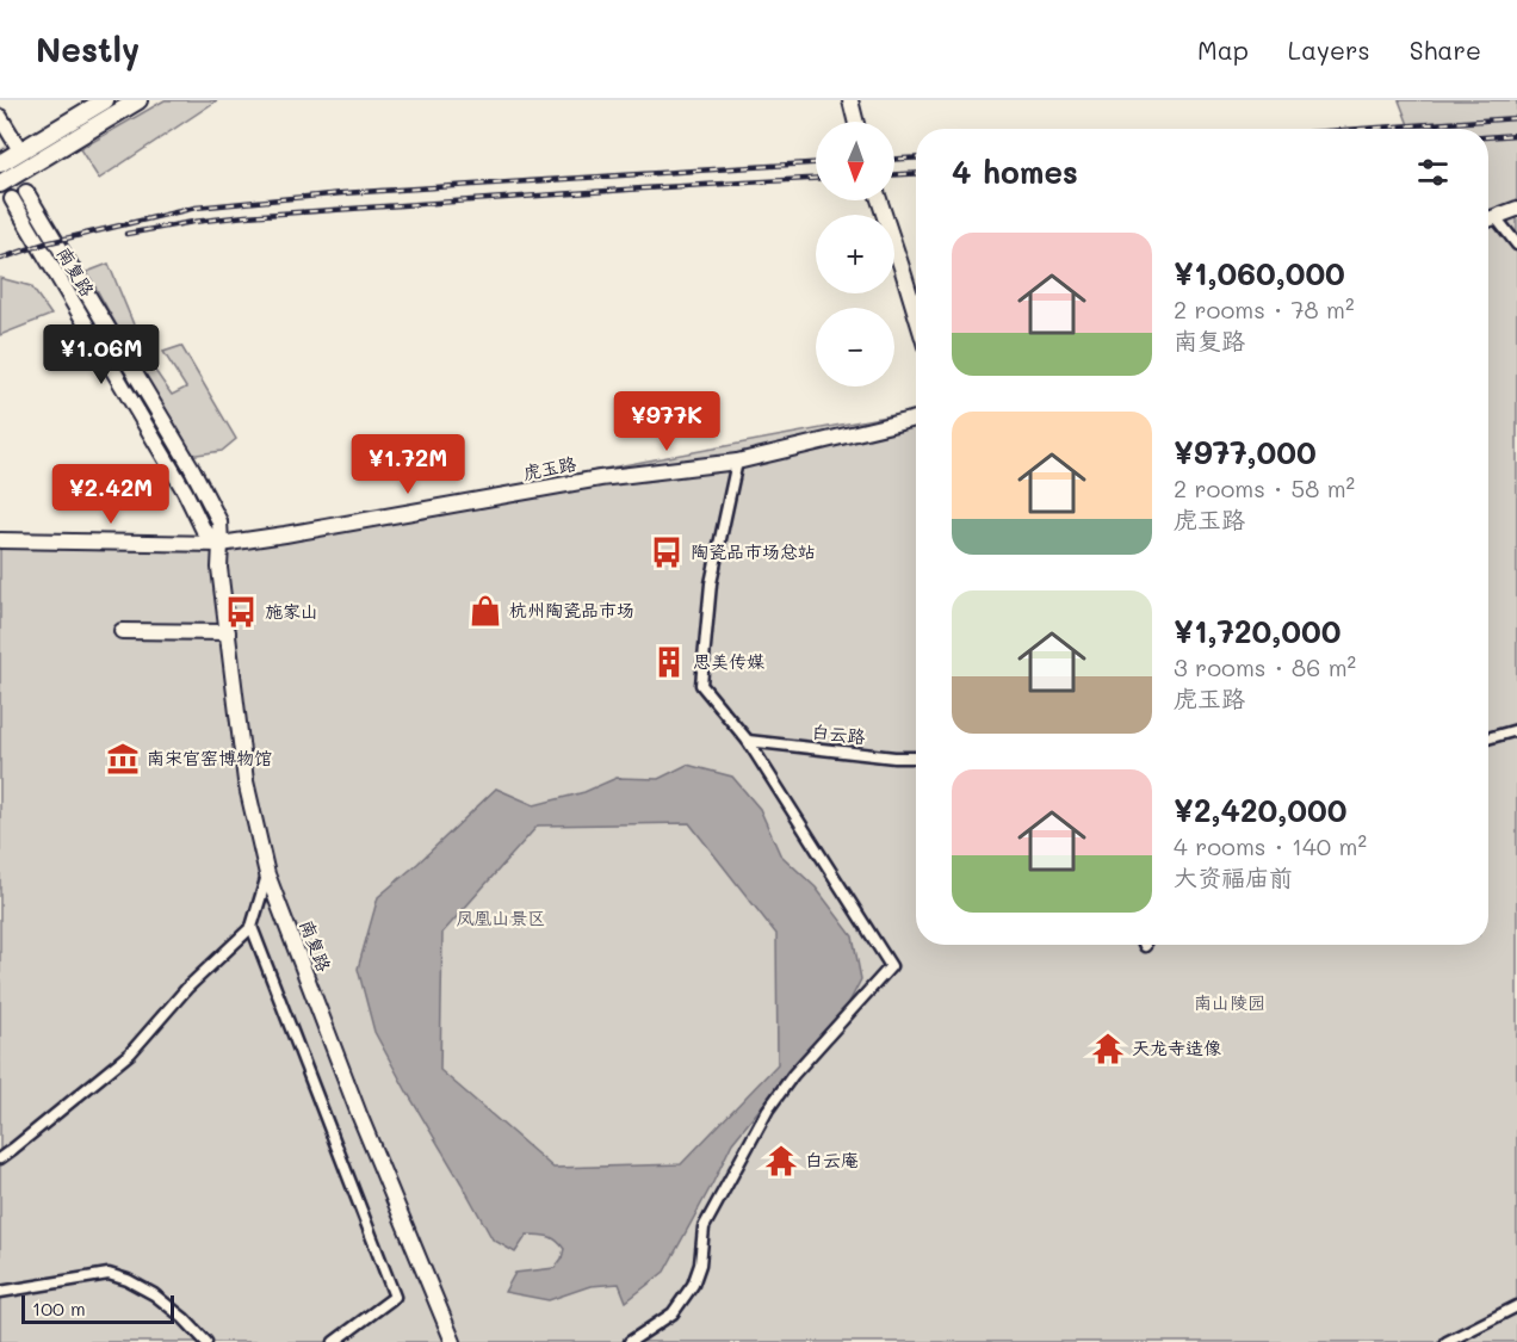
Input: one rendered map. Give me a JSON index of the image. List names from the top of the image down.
{
  "streets": {
    "street": ["南复路", "虎玉路", "白云路"]
  },
  "crossings": [
    ["南复路", "虎玉路"]
  ],
  "parks": ["凤凰山景区", "南山陵园"],
  "places": {
    "bus stop": ["陶瓷品市场总站", "施家山"],
    "shop": ["杭州陶瓷品市场"],
    "building": ["思美传媒"],
    "museum": ["南宋官窑博物馆"],
    "temple": ["天龙寺造像", "白云庵"]
  },
  "scale_bar": "100 m",
  "north": "bottom",
  "page": {
    "header": "Nestly",
    "nav": ["Map", "Layers", "Share"],
    "map_buttons": ["+", "−"],
    "heading": "4 homes",
    "list": [
      {
        "name": "¥1,060,000",
        "note": "2 rooms · 78 m² · 南复路"
      },
      {
        "name": "¥977,000",
        "note": "2 rooms · 58 m² · 虎玉路"
      },
      {
        "name": "¥1,720,000",
        "note": "3 rooms · 86 m² · 虎玉路"
      },
      {
        "name": "¥2,420,000",
        "note": "4 rooms · 140 m² · 大资福庙前"
      }
    ],
    "price": [
      "¥1.06M",
      "¥977K",
      "¥1.72M",
      "¥2.42M"
    ],
    "scale": "100 m"
  }
}
